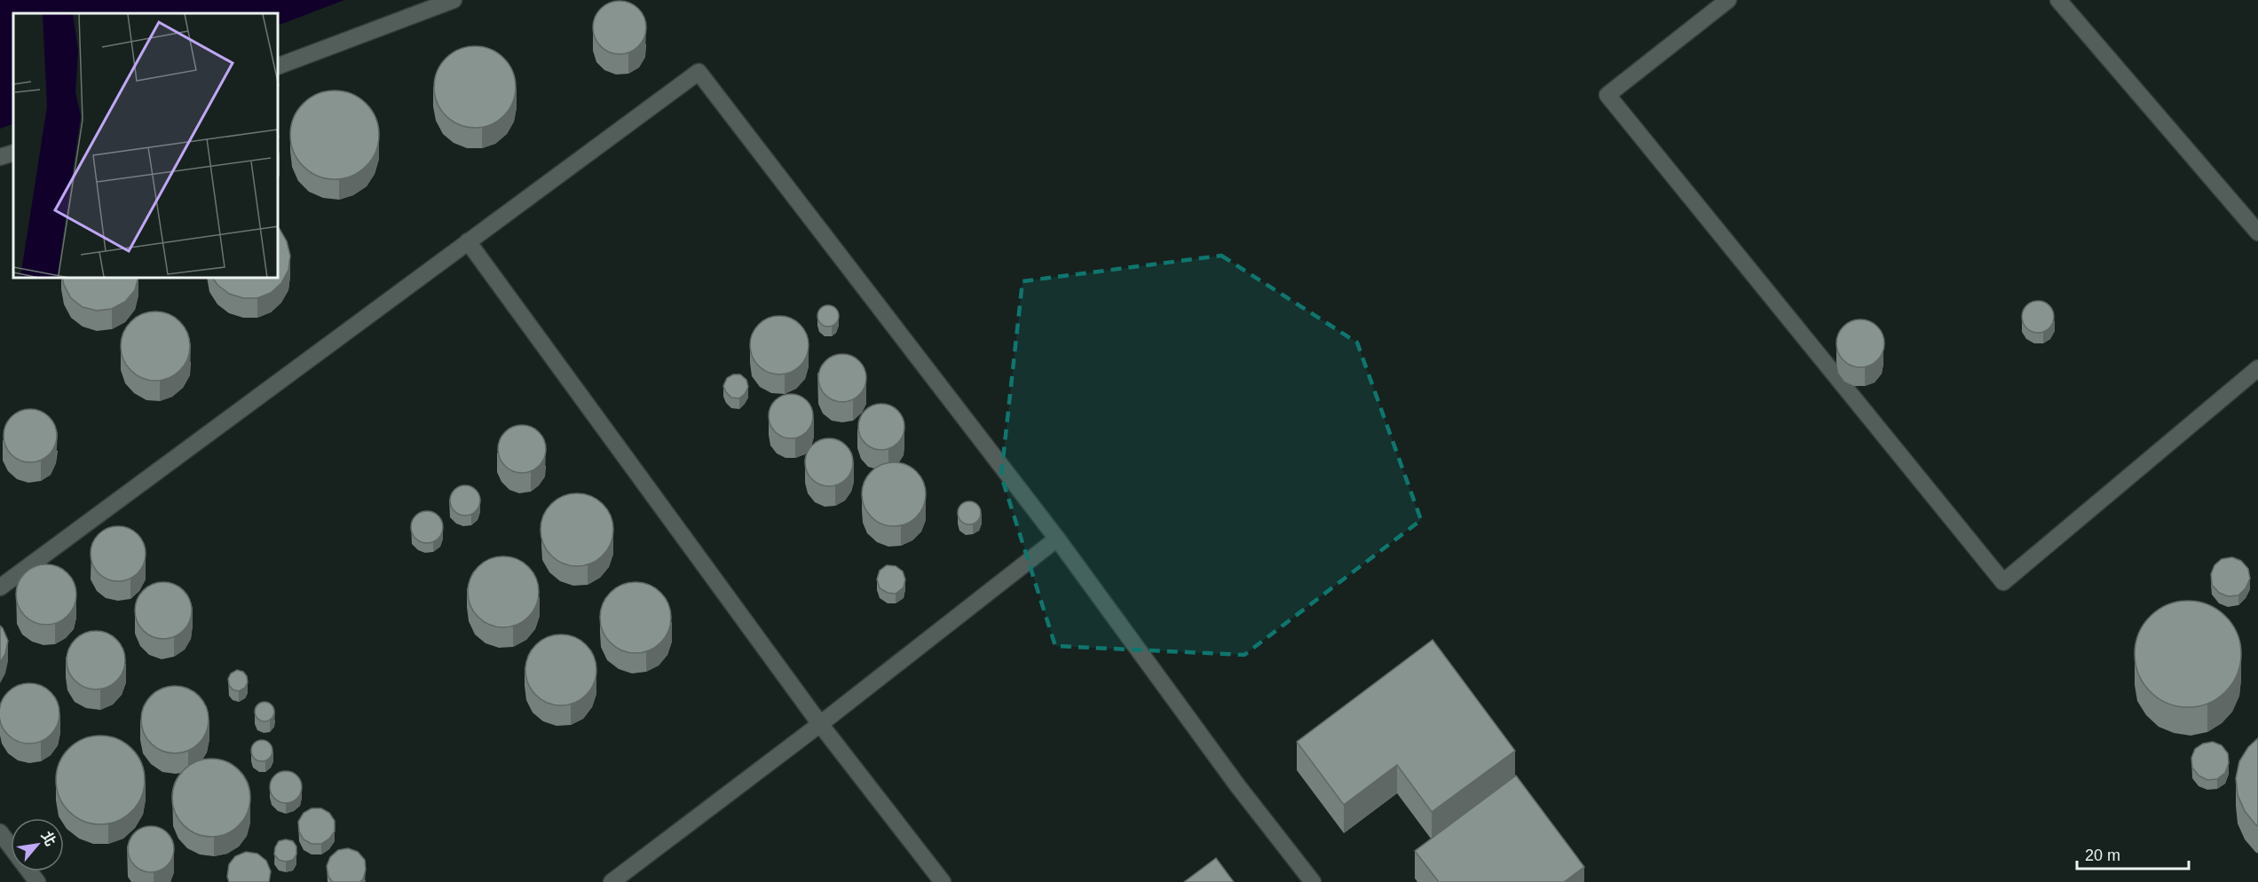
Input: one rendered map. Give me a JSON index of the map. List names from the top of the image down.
{
  "scale_bar": "20 m",
  "north": "top right"
}
